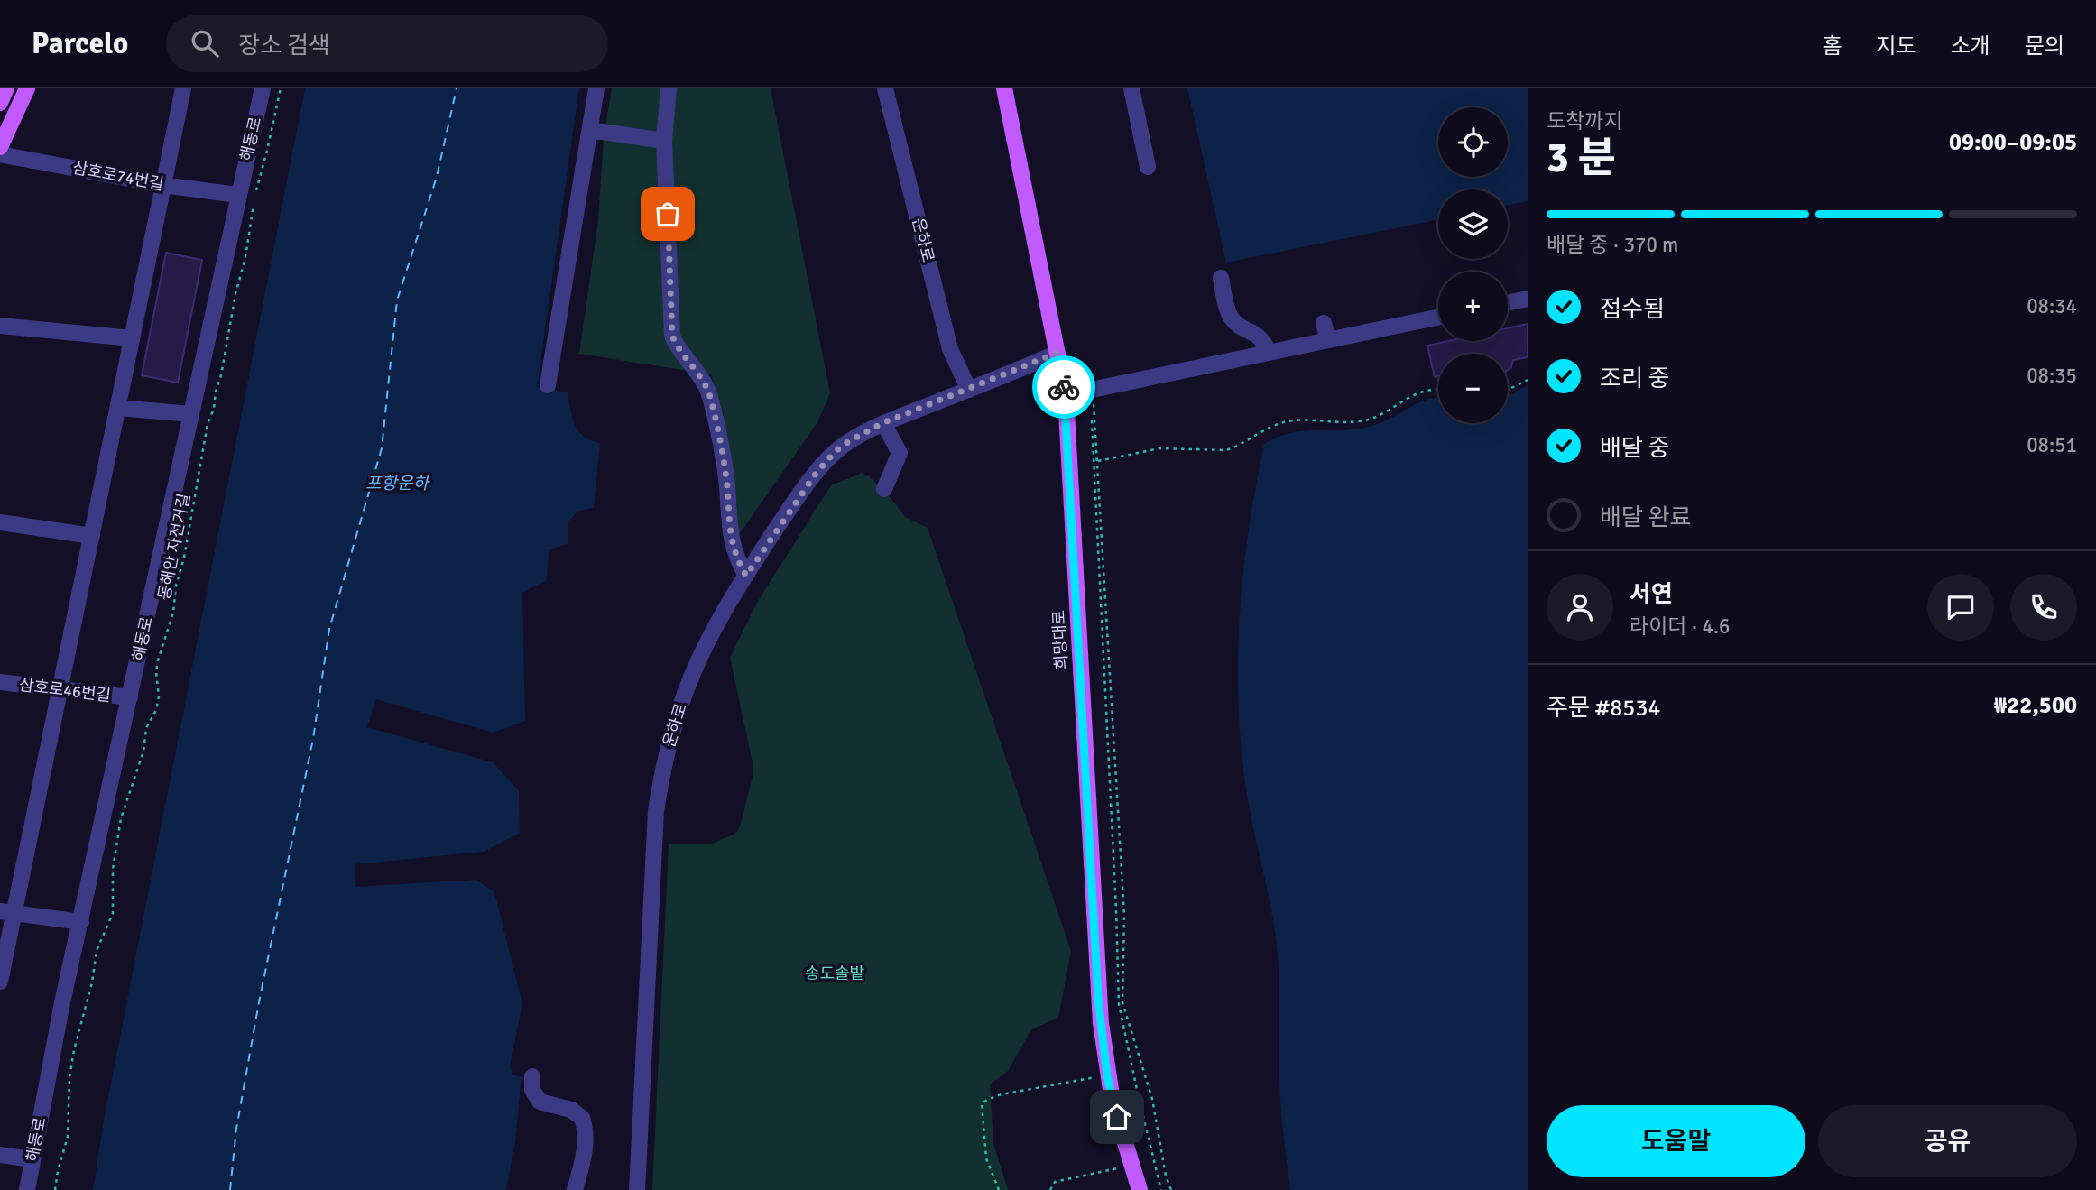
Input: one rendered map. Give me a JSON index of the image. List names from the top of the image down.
{
  "streets": {
    "main road": ["희망대로"],
    "street": [
      "해동로",
      "삼호로74번길",
      "운하로",
      "삼호로46번길"
    ],
    "path": ["동해안 자전거길"]
  },
  "crossings": [
    ["해동로", "삼호로74번길"],
    ["해동로", "삼호로46번길"],
    ["운하로", "희망대로"]
  ],
  "water": ["포항운하"],
  "parks": ["송도솔밭"],
  "page": {
    "header": "Parcelo",
    "search": "장소 검색",
    "nav": [
      "홈",
      "지도",
      "소개",
      "문의"
    ],
    "heading": ["3 분", "도착까지", "09:00–09:05"],
    "panel": [
      "서연",
      "라이더 · 4.6",
      "주문 #8534",
      "₩22,500"
    ],
    "map_buttons": ["+", "−"],
    "bar": "배달 중 · 370 m",
    "list": [
      ["접수됨", "08:34"],
      ["조리 중", "08:35"],
      ["배달 중", "08:51"],
      "배달 완료"
    ],
    "buttons": ["도움말", "공유"]
  }
}
